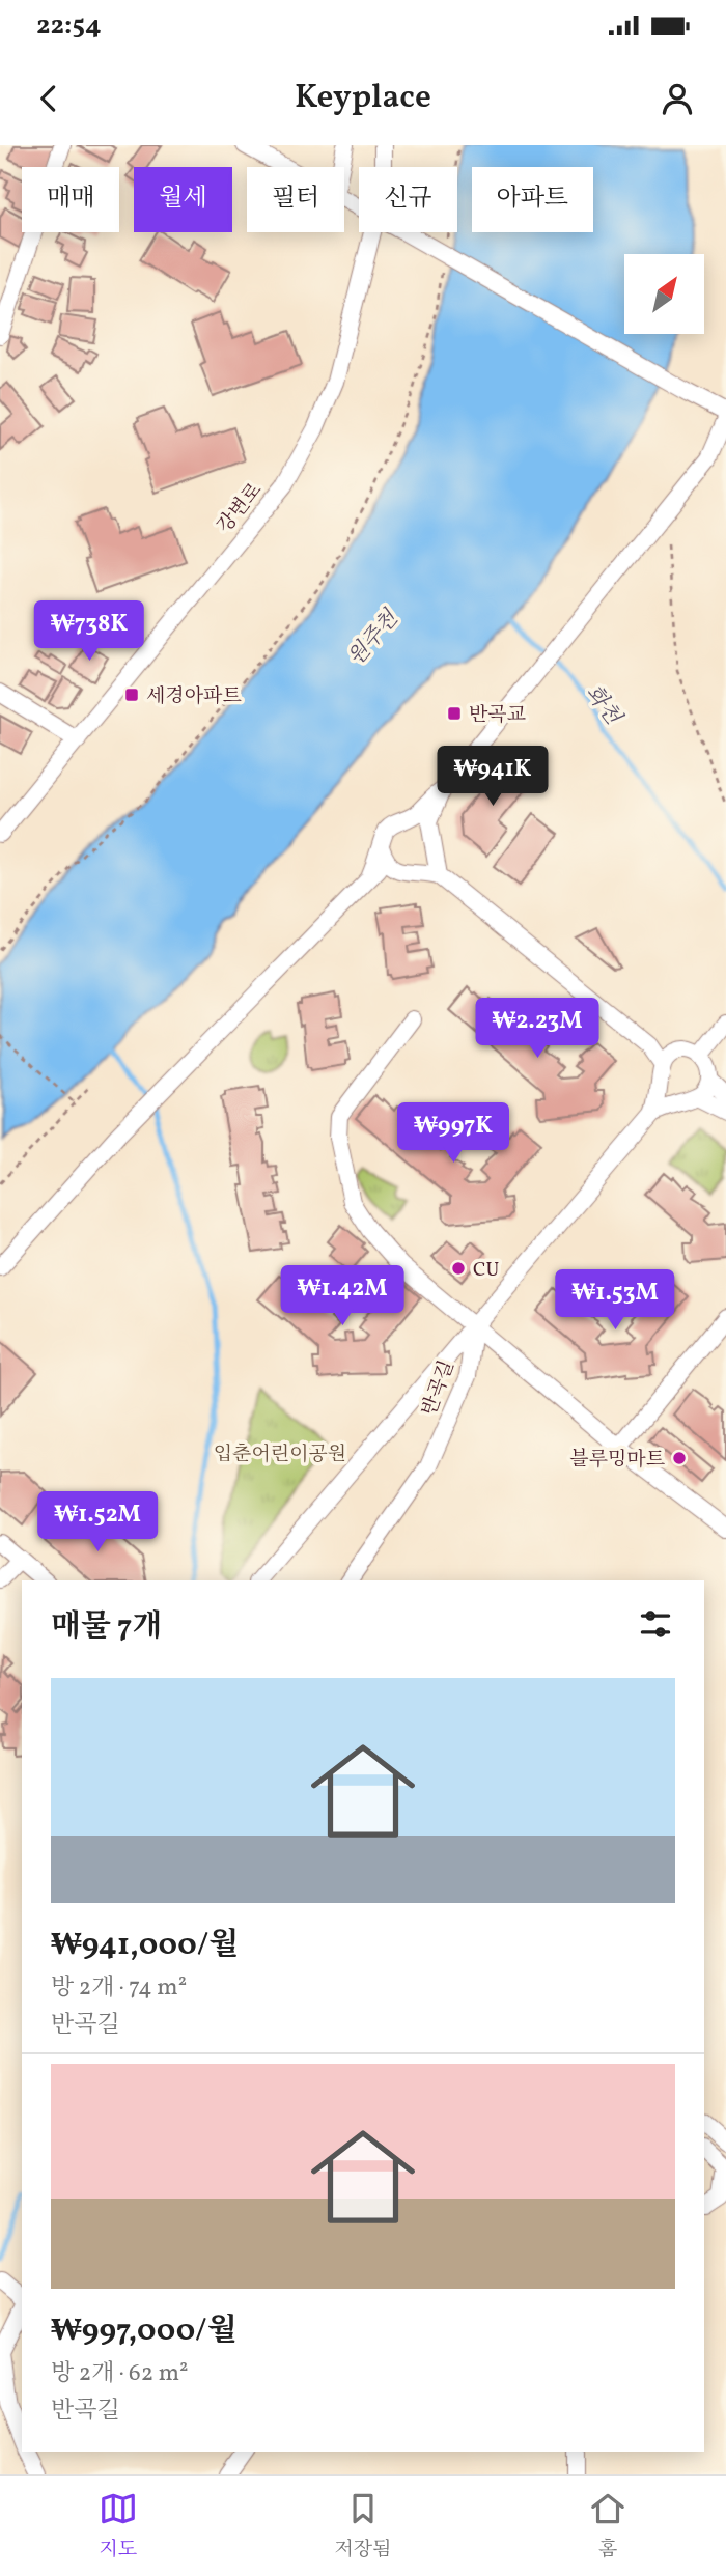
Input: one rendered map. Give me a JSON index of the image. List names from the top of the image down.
{
  "streets": {
    "street": ["강변로", "반곡길"]
  },
  "water": ["원주천", "화천"],
  "parks": ["입춘어린이공원"],
  "places": {
    "transit": ["세경아파트", "반곡교"],
    "other": ["CU", "블루밍마트"]
  },
  "north": "top right",
  "page": {
    "status": "22:54",
    "header": "Keyplace",
    "chip": [
      "매매",
      "월세",
      "필터",
      "신규",
      "아파트"
    ],
    "price": [
      "₩738K",
      "₩941K",
      "₩2.23M",
      "₩997K",
      "₩1.42M",
      "₩1.53M",
      "₩1.52M"
    ],
    "heading": "매물 7개",
    "list": [
      {
        "name": "₩941,000/월",
        "note": "방 2개 · 74 m² · 반곡길"
      },
      {
        "name": "₩997,000/월",
        "note": "방 2개 · 62 m² · 반곡길"
      }
    ],
    "tabs": ["지도", "저장됨", "홈"]
  }
}
